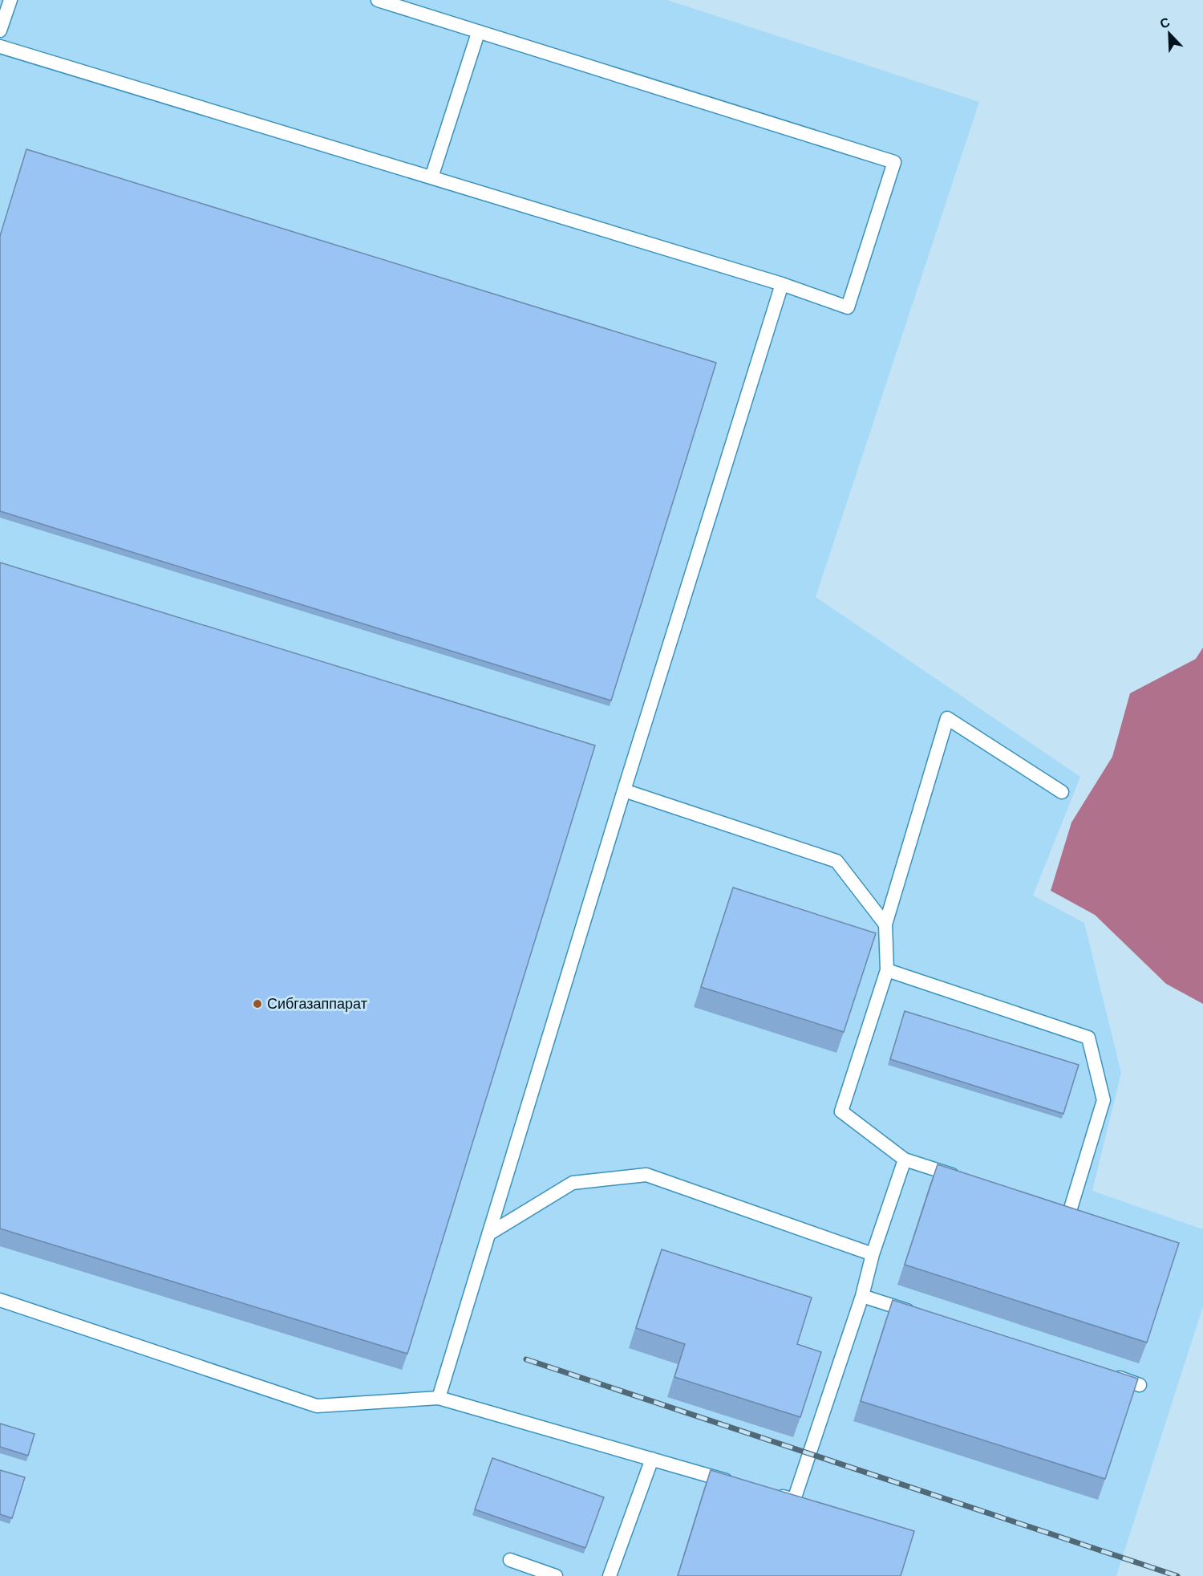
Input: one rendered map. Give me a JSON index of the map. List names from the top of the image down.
{
  "places": ["Сибгазаппарат"],
  "north": "top left"
}
